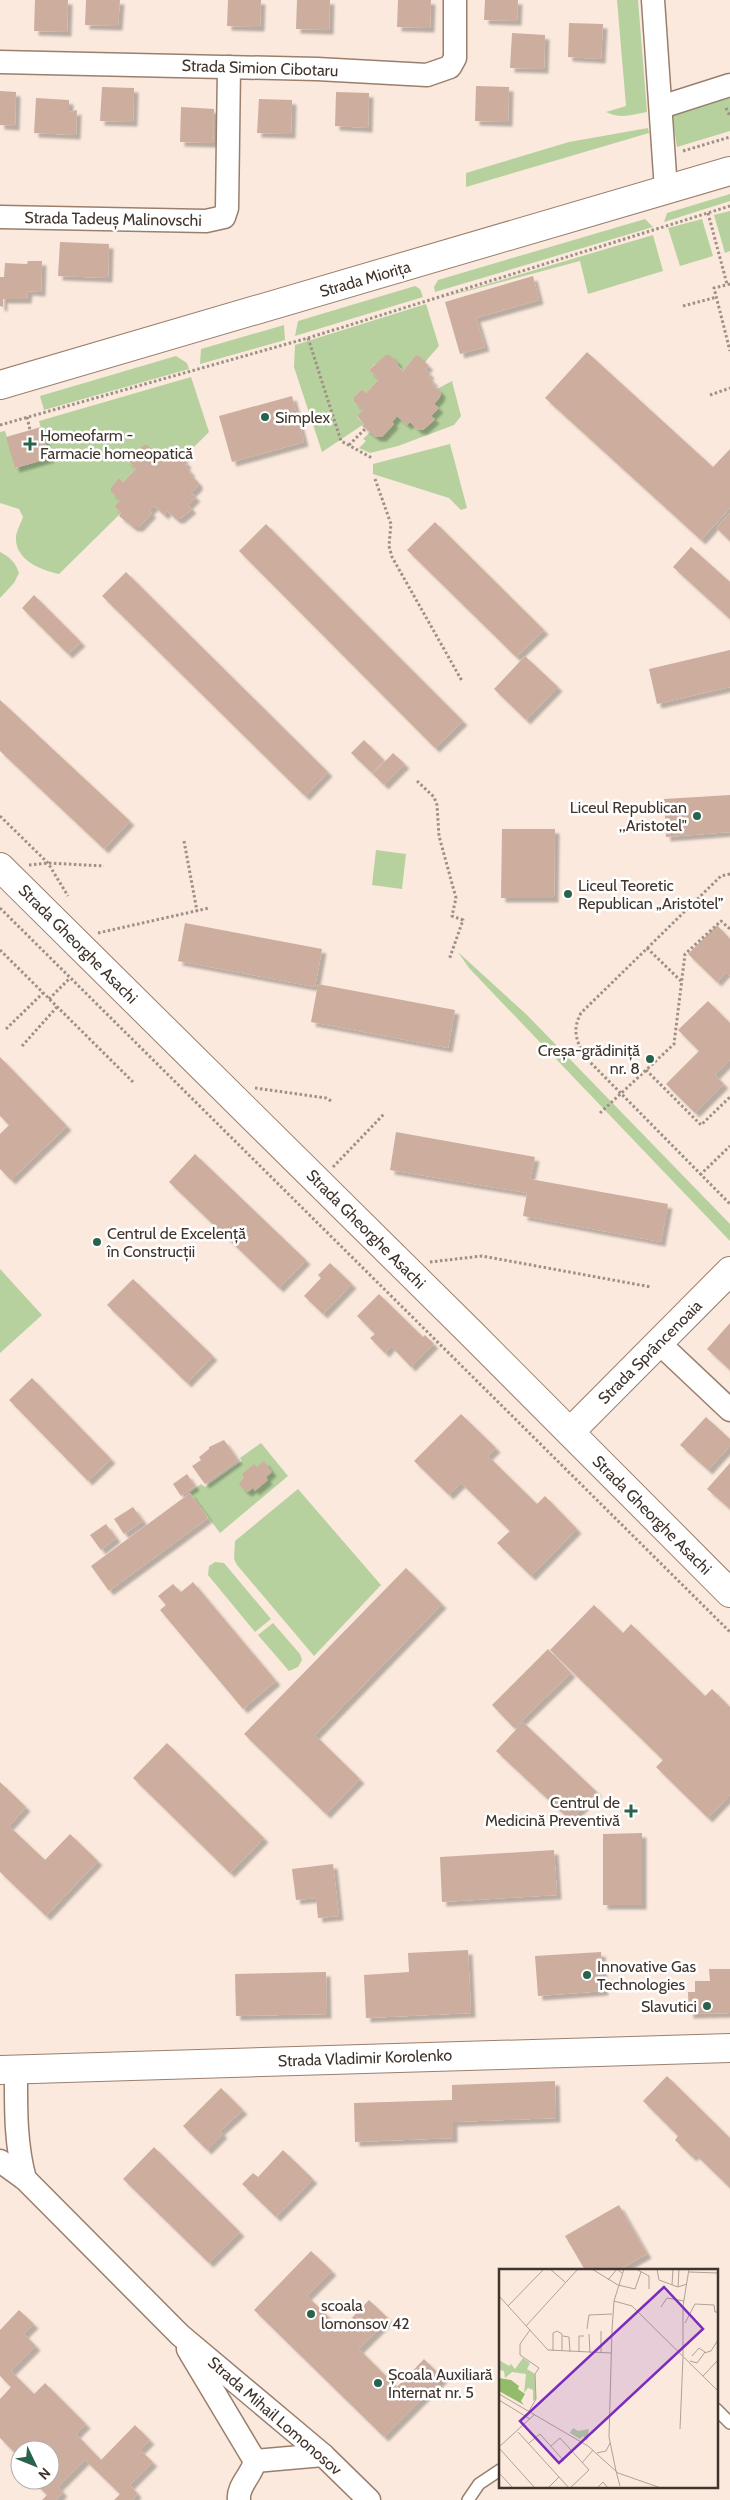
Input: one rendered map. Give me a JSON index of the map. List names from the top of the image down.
{
  "streets": {
    "main road": [
      "Strada Miorița",
      "Strada Gheorghe Asachi",
      "Strada Sprâncenoaia",
      "Strada Vladimir Korolenko"
    ],
    "street": ["Strada Simion Cibotaru", "Strada Tadeuș Malinovschi", "Strada Mihail Lomonosov"]
  },
  "crossings": [
    ["Strada Simion Cibotaru", "Strada Tadeuș Malinovschi"],
    ["Strada Gheorghe Asachi", "Strada Sprâncenoaia"]
  ],
  "places": {
    "other": [
      "Simplex",
      "Liceul Republican ,,Aristotel\"",
      "Liceul Teoretic Republican „Aristotel”",
      "Creșa-grădiniță nr. 8",
      "Centrul de Excelență în Construcții",
      "Innovative Gas Technologies",
      "Slavutici",
      "scoala lomonsov 42",
      "Școala Auxiliară Internat nr. 5"
    ],
    "health": ["Homeofarm - Farmacie homeopatică", "Centrul de Medicină Preventivă"]
  },
  "north": "bottom right"
}
